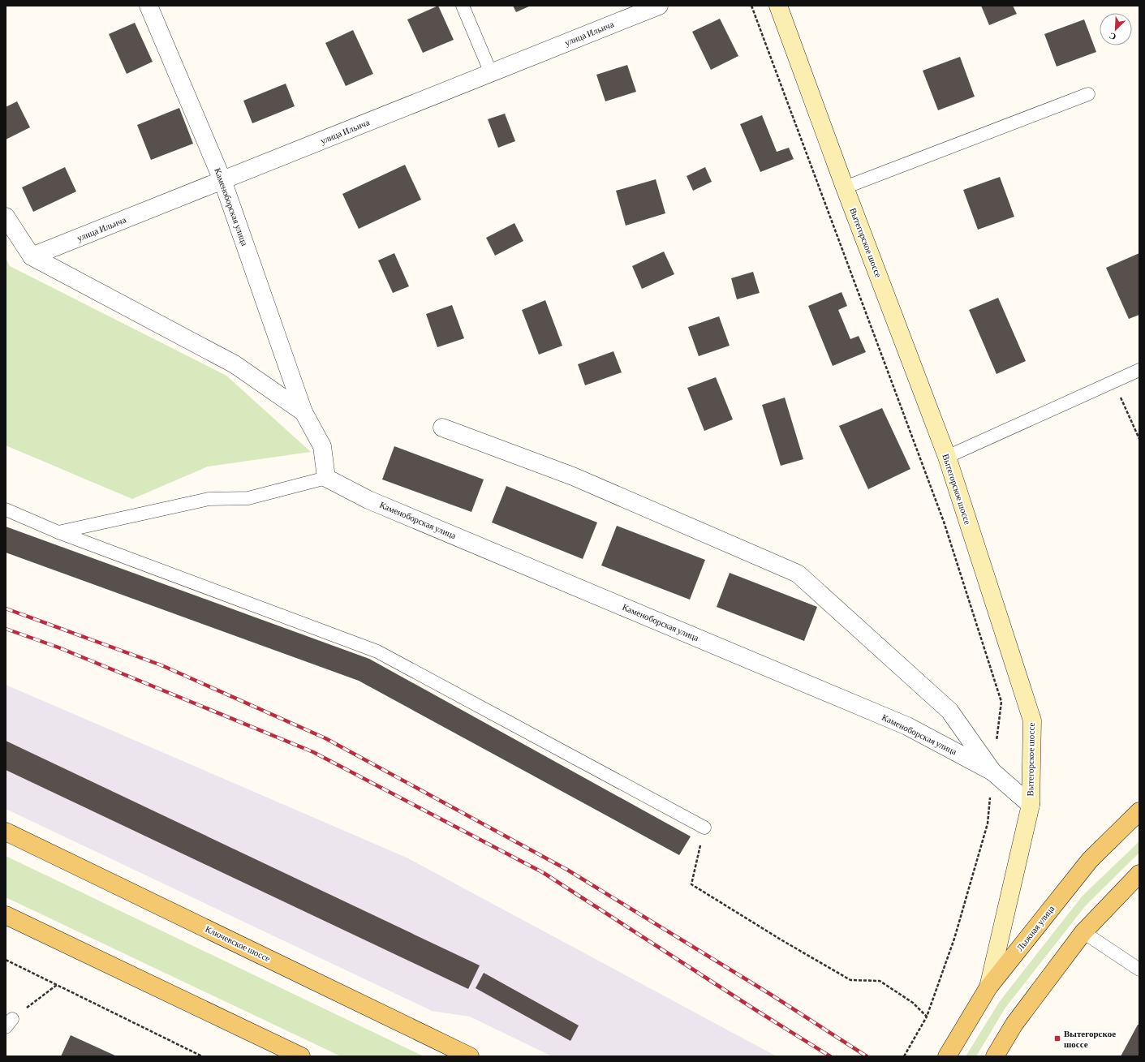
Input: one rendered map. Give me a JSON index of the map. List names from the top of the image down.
{
  "streets": {
    "main road": ["Вытегорское шоссе", "Лыжная улица", "Ключевское шоссе"],
    "street": ["улица Ильича", "Каменоборская улица"]
  },
  "crossings": [
    ["улица Ильича", "Каменоборская улица"],
    ["Вытегорское шоссе", "Лыжная улица"]
  ],
  "places": {
    "transit": ["Вытегорское шоссе"]
  },
  "north": "bottom left"
}
